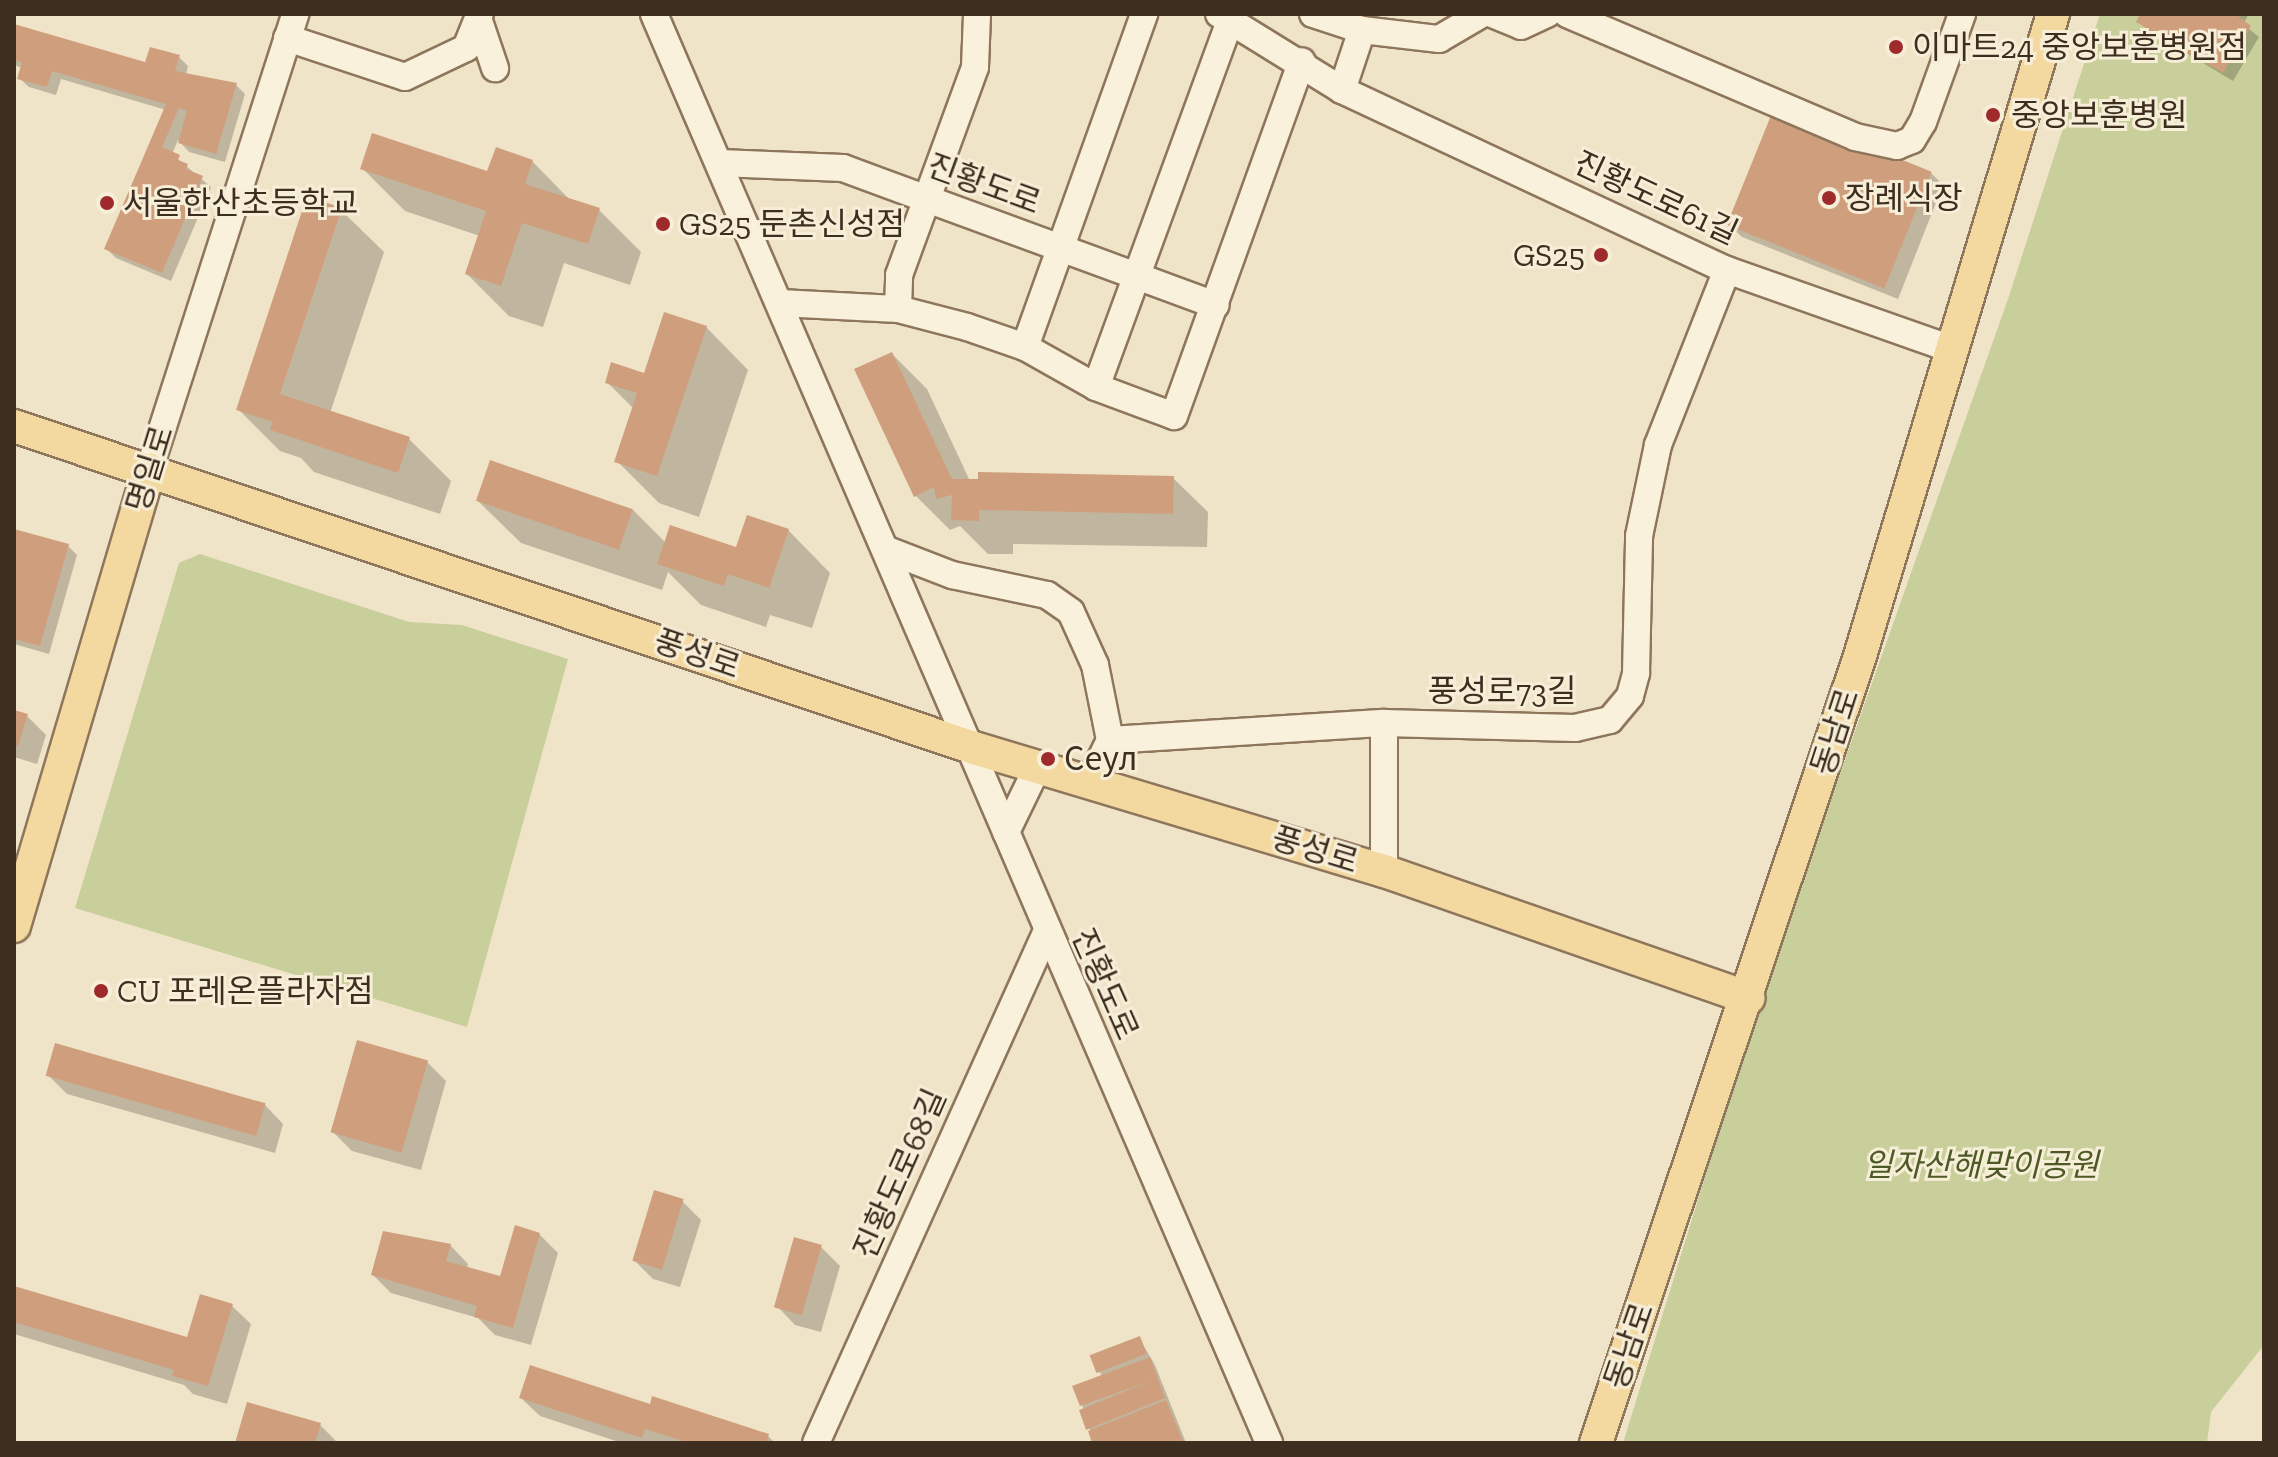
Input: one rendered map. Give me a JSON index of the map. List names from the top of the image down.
{
  "streets": {
    "main road": ["명일로", "풍성로", "동남로"],
    "street": [
      "진황도로",
      "진황도로61길",
      "풍성로73길",
      "진황도로68길"
    ]
  },
  "crossings": [
    ["진황도로", "진황도로61길"],
    ["진황도로", "풍성로"],
    ["진황도로", "진황도로68길"],
    ["진황도로61길", "풍성로73길"],
    ["진황도로61길", "동남로"],
    ["명일로", "풍성로"],
    ["풍성로", "풍성로73길"],
    ["풍성로", "동남로"]
  ],
  "parks": ["일자산해맞이공원"],
  "places": [
    "이마트24 중앙보훈병원점",
    "중앙보훈병원",
    "장례식장",
    "서울한산초등학교",
    "GS25 둔촌신성점",
    "GS25",
    "Сеул",
    "CU 포레온플라자점"
  ]
}
